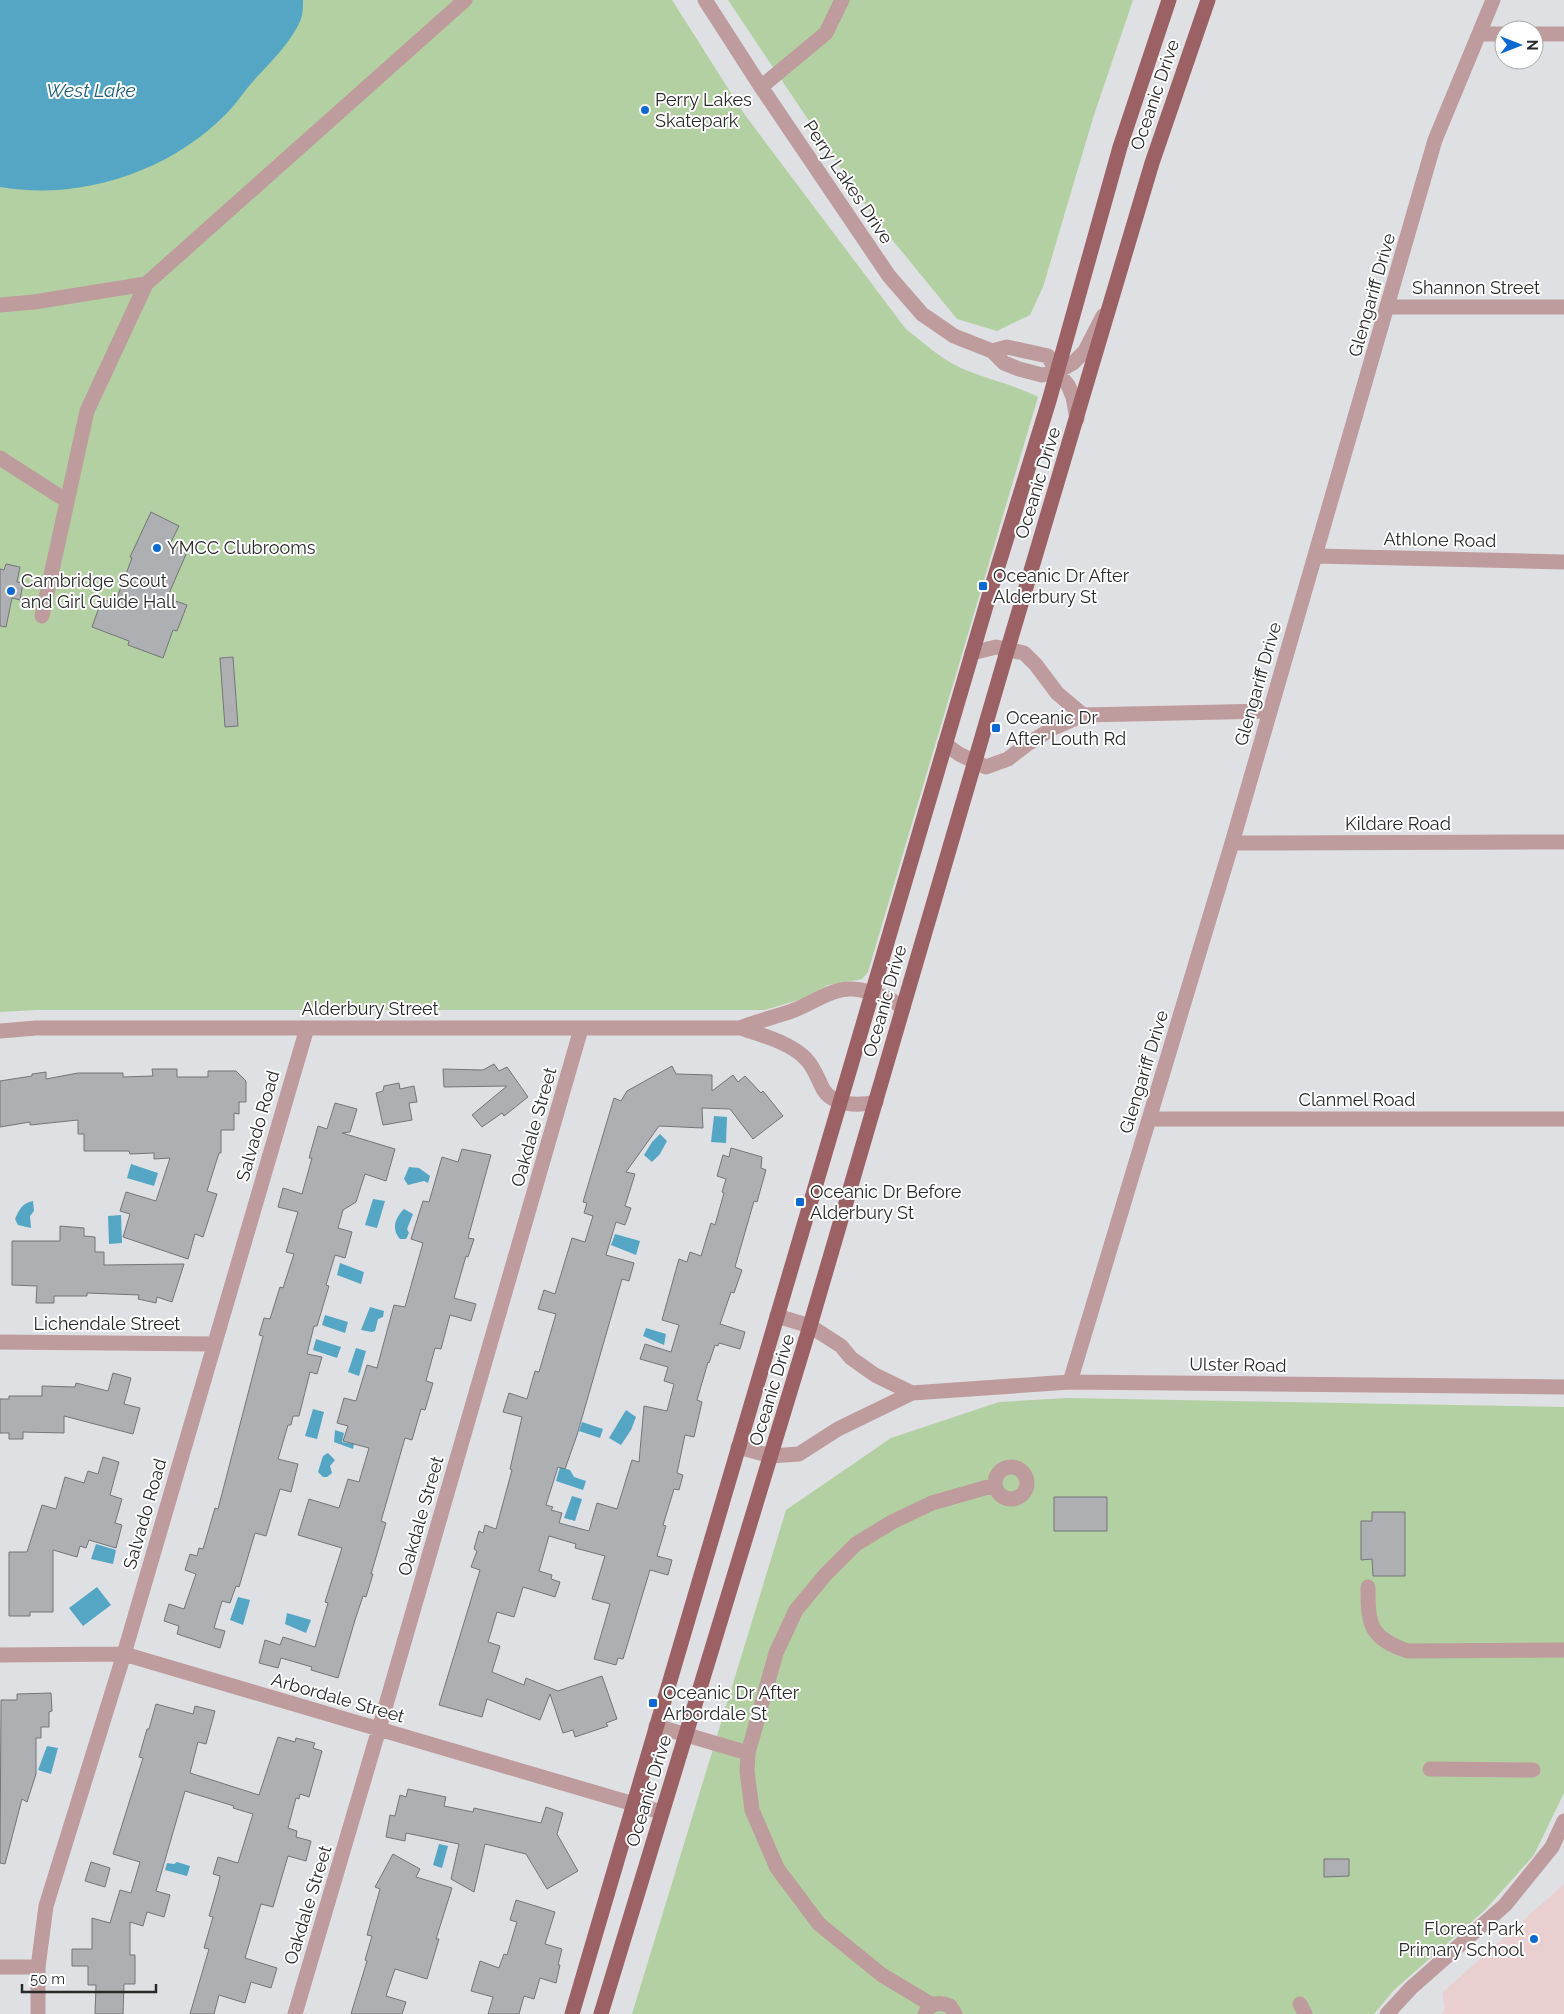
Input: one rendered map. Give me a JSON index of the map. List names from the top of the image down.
{
  "streets": {
    "main road": ["Oceanic Drive"],
    "street": [
      "Perry Lakes Drive",
      "Shannon Street",
      "Glengariff Drive",
      "Athlone Road",
      "Kildare Road",
      "Alderbury Street",
      "Clanmel Road",
      "Salvado Road",
      "Oakdale Street",
      "Lichendale Street",
      "Ulster Road",
      "Arbordale Street"
    ]
  },
  "crossings": [
    ["Oceanic Drive", "Perry Lakes Drive"],
    ["Oceanic Drive", "Alderbury Street"],
    ["Oceanic Drive", "Ulster Road"],
    ["Oceanic Drive", "Arbordale Street"],
    ["Shannon Street", "Glengariff Drive"],
    ["Glengariff Drive", "Athlone Road"],
    ["Glengariff Drive", "Kildare Road"],
    ["Glengariff Drive", "Clanmel Road"],
    ["Glengariff Drive", "Ulster Road"],
    ["Alderbury Street", "Salvado Road"],
    ["Alderbury Street", "Oakdale Street"],
    ["Salvado Road", "Lichendale Street"],
    ["Salvado Road", "Arbordale Street"],
    ["Oakdale Street", "Arbordale Street"]
  ],
  "water": ["West Lake"],
  "places": {
    "other": [
      "Perry Lakes Skatepark",
      "YMCC Clubrooms",
      "Cambridge Scout and Girl Guide Hall",
      "Floreat Park Primary School"
    ],
    "transit": [
      "Oceanic Dr After Alderbury St",
      "Oceanic Dr After Louth Rd",
      "Oceanic Dr Before Alderbury St",
      "Oceanic Dr After Arbordale St"
    ]
  },
  "scale_bar": "50 m",
  "north": "right"
}
